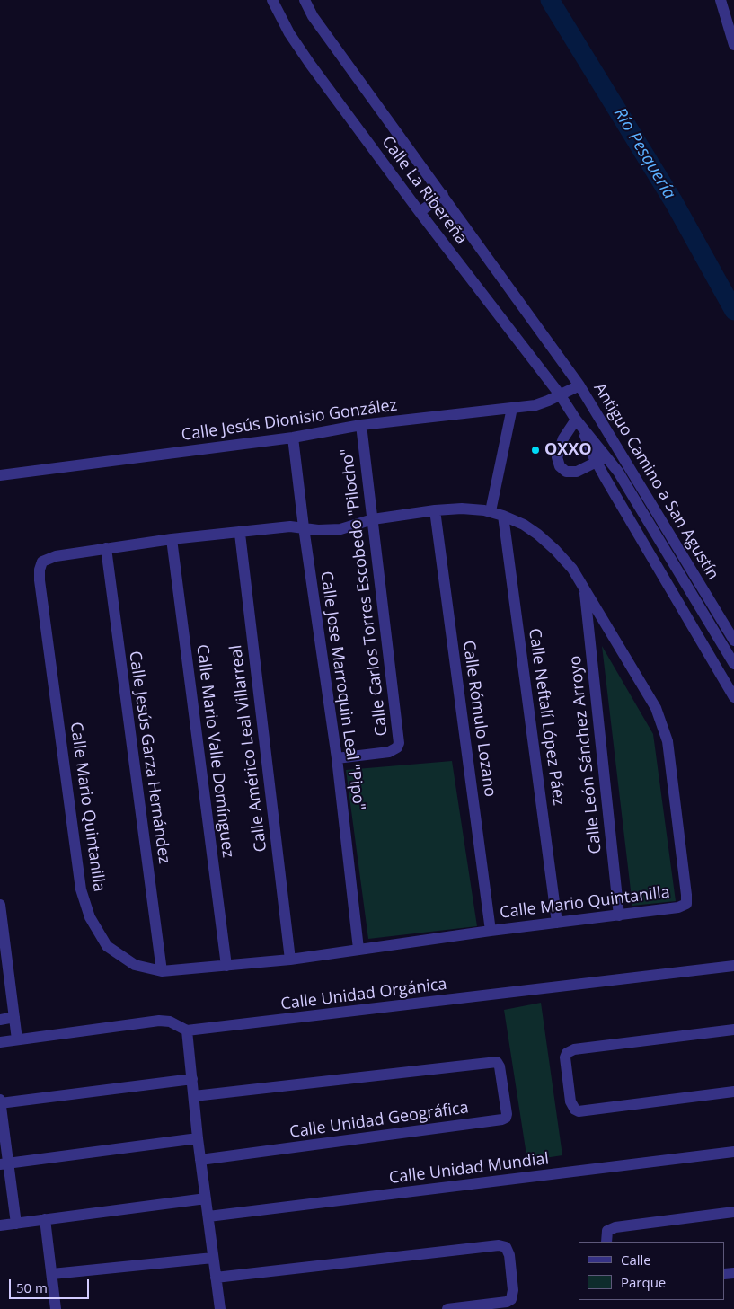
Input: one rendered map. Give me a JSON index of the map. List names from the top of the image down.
{
  "streets": {
    "street": [
      "Calle La Ribereña",
      "Calle Jesús Dionisio González",
      "Antiguo Camino a San Agustín",
      "Calle Carlos Torres Escobedo \"Pilocho\"",
      "Calle Jose Marroquin Leal \"Pipo\"",
      "Calle Neftalí López Páez",
      "Calle Rómulo Lozano",
      "Calle Américo Leal Villarreal",
      "Calle Mario Valle Domínguez",
      "Calle León Sánchez Arroyo",
      "Calle Jesús Garza Hernández",
      "Calle Mario Quintanilla",
      "Calle Unidad Orgánica",
      "Calle Unidad Geográfica",
      "Calle Unidad Mundial"
    ]
  },
  "crossings": [
    ["Calle La Ribereña", "Calle Jesús Dionisio González"],
    ["Calle La Ribereña", "Antiguo Camino a San Agustín"],
    ["Calle Jesús Dionisio González", "Antiguo Camino a San Agustín"],
    ["Calle Jesús Dionisio González", "Calle Carlos Torres Escobedo \"Pilocho\""],
    ["Calle Jesús Dionisio González", "Calle Jose Marroquin Leal \"Pipo\""],
    ["Calle Carlos Torres Escobedo \"Pilocho\"", "Calle Jose Marroquin Leal \"Pipo\""],
    ["Calle Carlos Torres Escobedo \"Pilocho\"", "Calle Mario Quintanilla"],
    ["Calle Jose Marroquin Leal \"Pipo\"", "Calle Mario Quintanilla"],
    ["Calle Neftalí López Páez", "Calle Mario Quintanilla"],
    ["Calle Rómulo Lozano", "Calle Mario Quintanilla"],
    ["Calle Américo Leal Villarreal", "Calle Mario Quintanilla"],
    ["Calle Mario Valle Domínguez", "Calle Mario Quintanilla"],
    ["Calle León Sánchez Arroyo", "Calle Mario Quintanilla"],
    ["Calle Jesús Garza Hernández", "Calle Mario Quintanilla"]
  ],
  "water": ["Río Pesquería"],
  "places": ["OXXO"],
  "legend": ["Calle", "Parque"],
  "scale_bar": "50 m"
}
